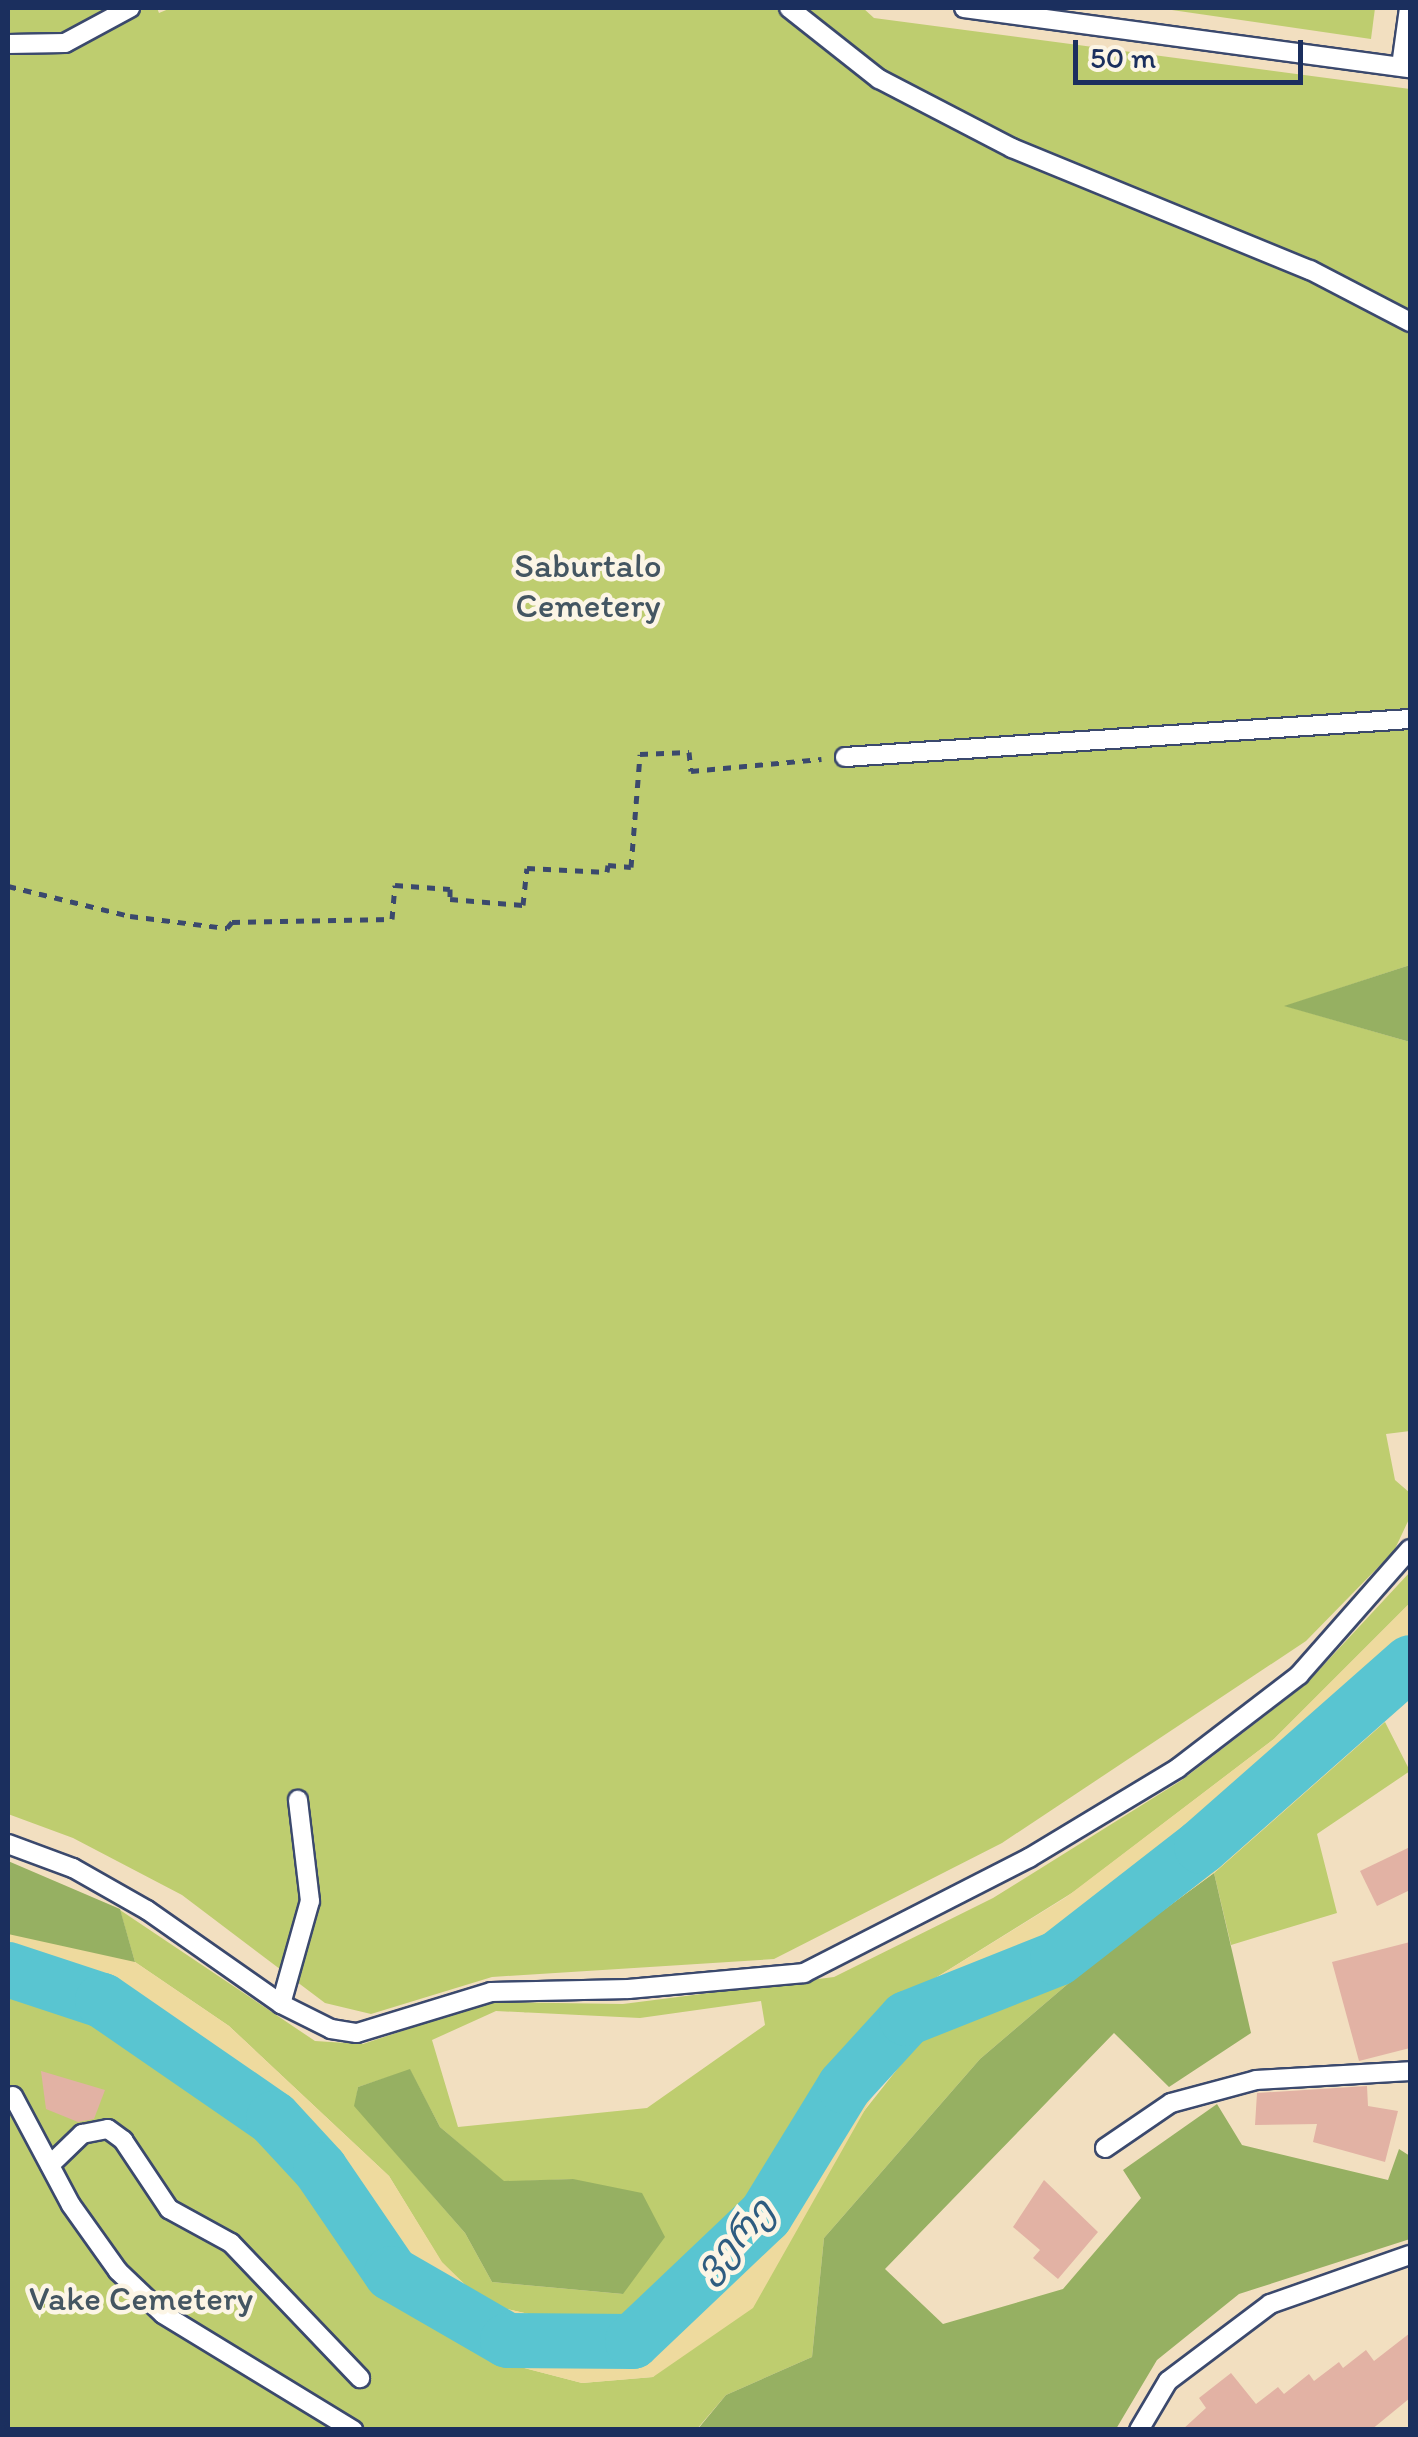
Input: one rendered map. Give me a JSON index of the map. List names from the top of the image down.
{
  "water": ["ვერე"],
  "parks": ["Saburtalo Cemetery", "Vake Cemetery"],
  "scale_bar": "50 m"
}
